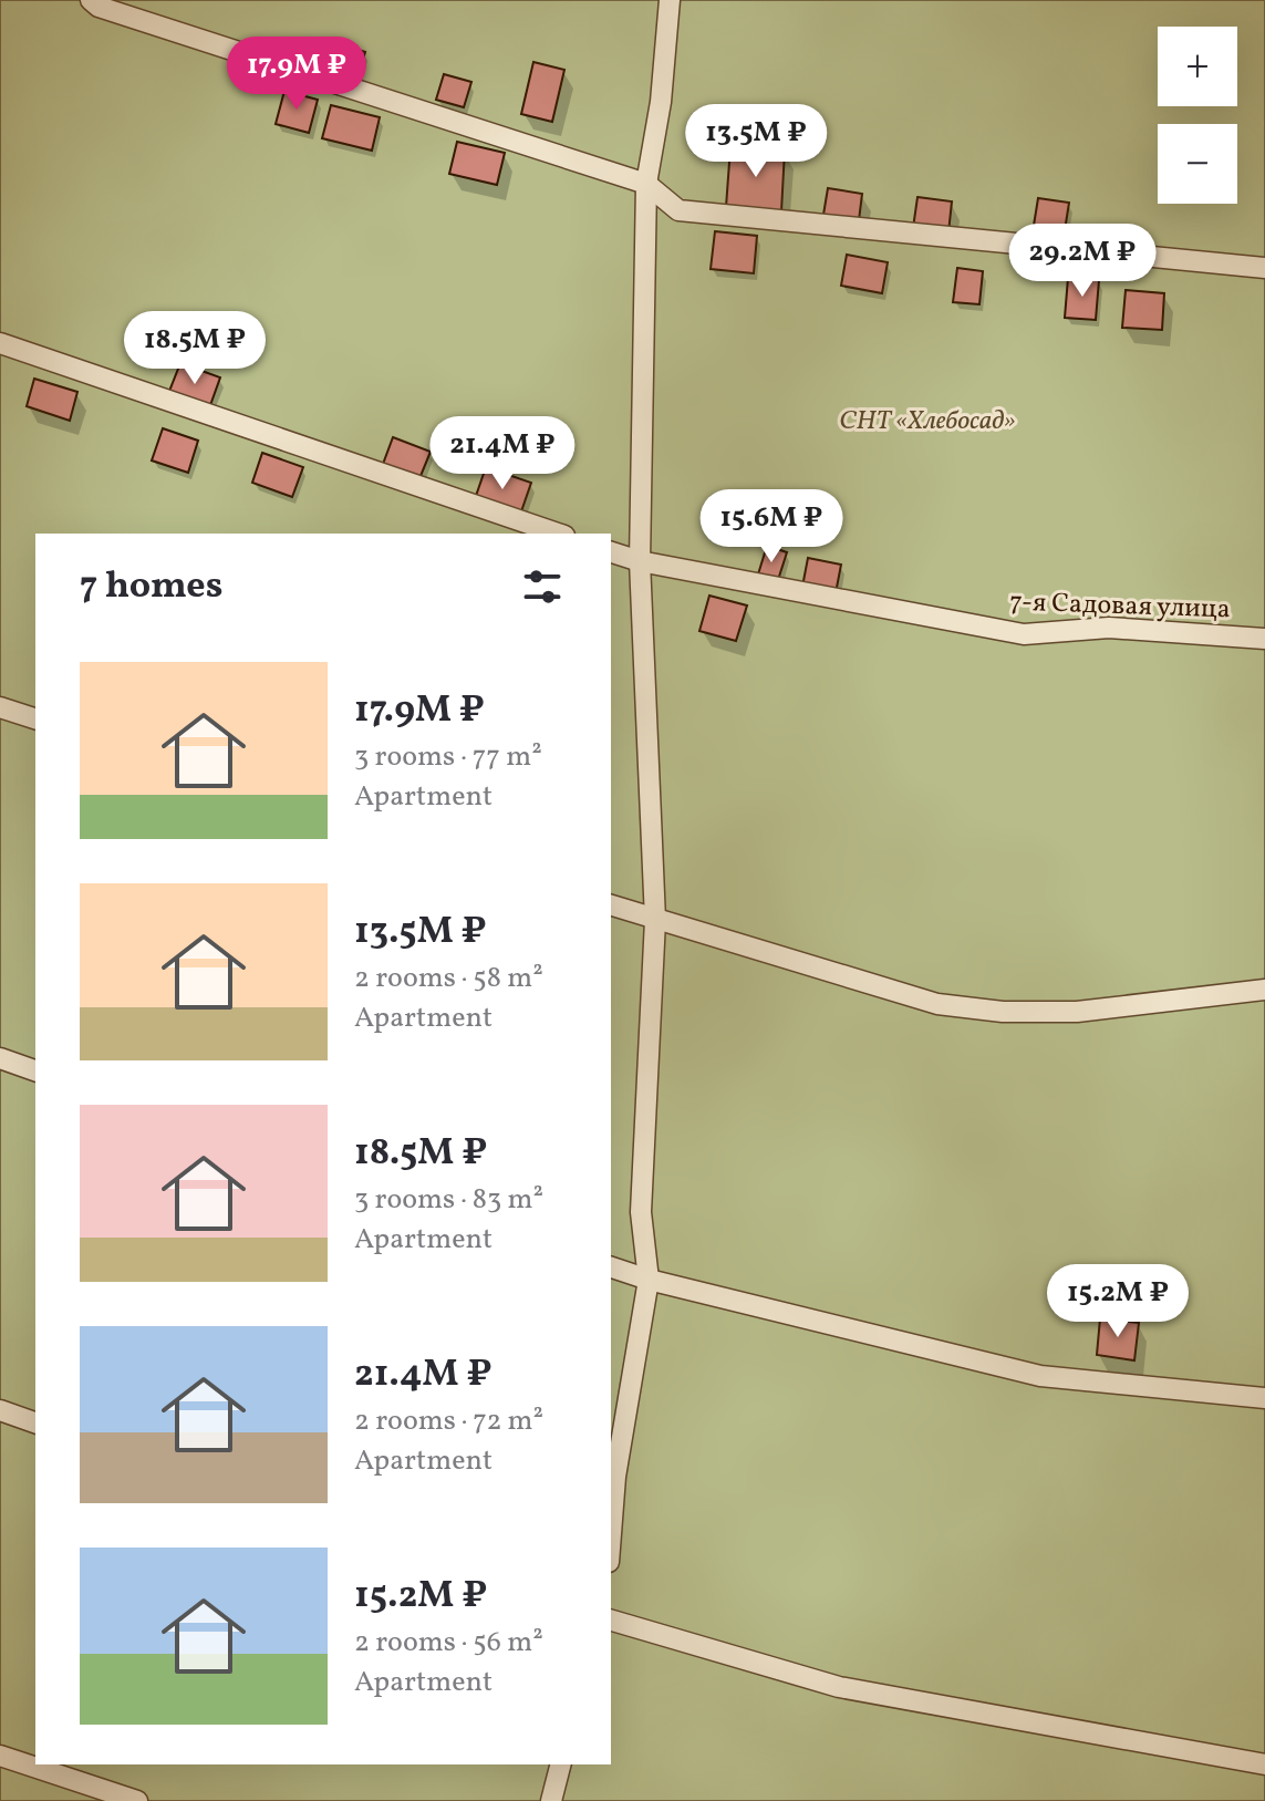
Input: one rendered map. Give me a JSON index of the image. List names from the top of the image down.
{
  "streets": {
    "lane": ["7-я Садовая улица"]
  },
  "parks": ["СНТ «Хлебосад»"],
  "page": {
    "map_buttons": ["+", "−"],
    "price": [
      "17.9M ₽",
      "13.5M ₽",
      "29.2M ₽",
      "18.5M ₽",
      "21.4M ₽",
      "15.6M ₽",
      "15.2M ₽"
    ],
    "heading": "7 homes",
    "list": [
      {
        "name": "17.9M ₽",
        "note": "3 rooms · 77 m² · Apartment"
      },
      {
        "name": "13.5M ₽",
        "note": "2 rooms · 58 m² · Apartment"
      },
      {
        "name": "18.5M ₽",
        "note": "3 rooms · 83 m² · Apartment"
      },
      {
        "name": "21.4M ₽",
        "note": "2 rooms · 72 m² · Apartment"
      },
      {
        "name": "15.2M ₽",
        "note": "2 rooms · 56 m² · Apartment"
      }
    ]
  }
}
